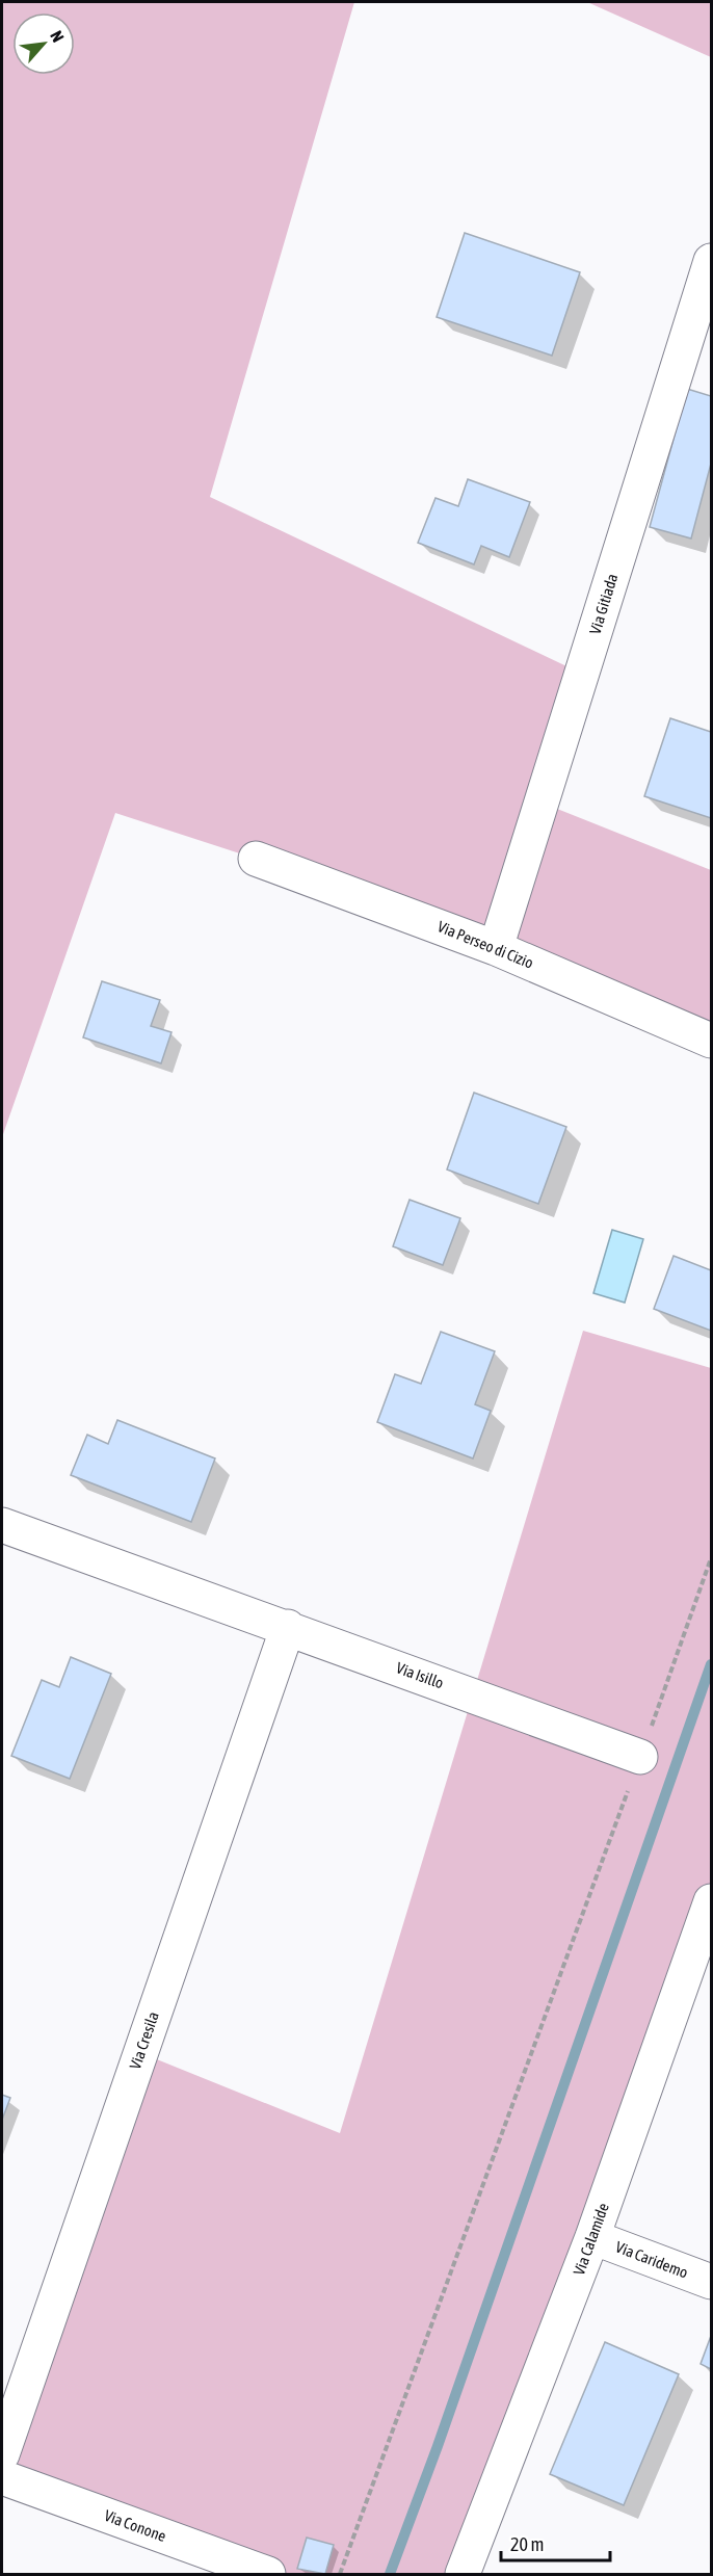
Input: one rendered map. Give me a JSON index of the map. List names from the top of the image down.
{
  "streets": {
    "street": [
      "Via Gitiada",
      "Via Perseo di Cizio",
      "Via Isillo",
      "Via Cresila",
      "Via Calamide",
      "Via Caridemo",
      "Via Conone"
    ]
  },
  "crossings": [
    ["Via Gitiada", "Via Perseo di Cizio"],
    ["Via Isillo", "Via Cresila"],
    ["Via Calamide", "Via Caridemo"]
  ],
  "scale_bar": "20 m",
  "north": "top right"
}
